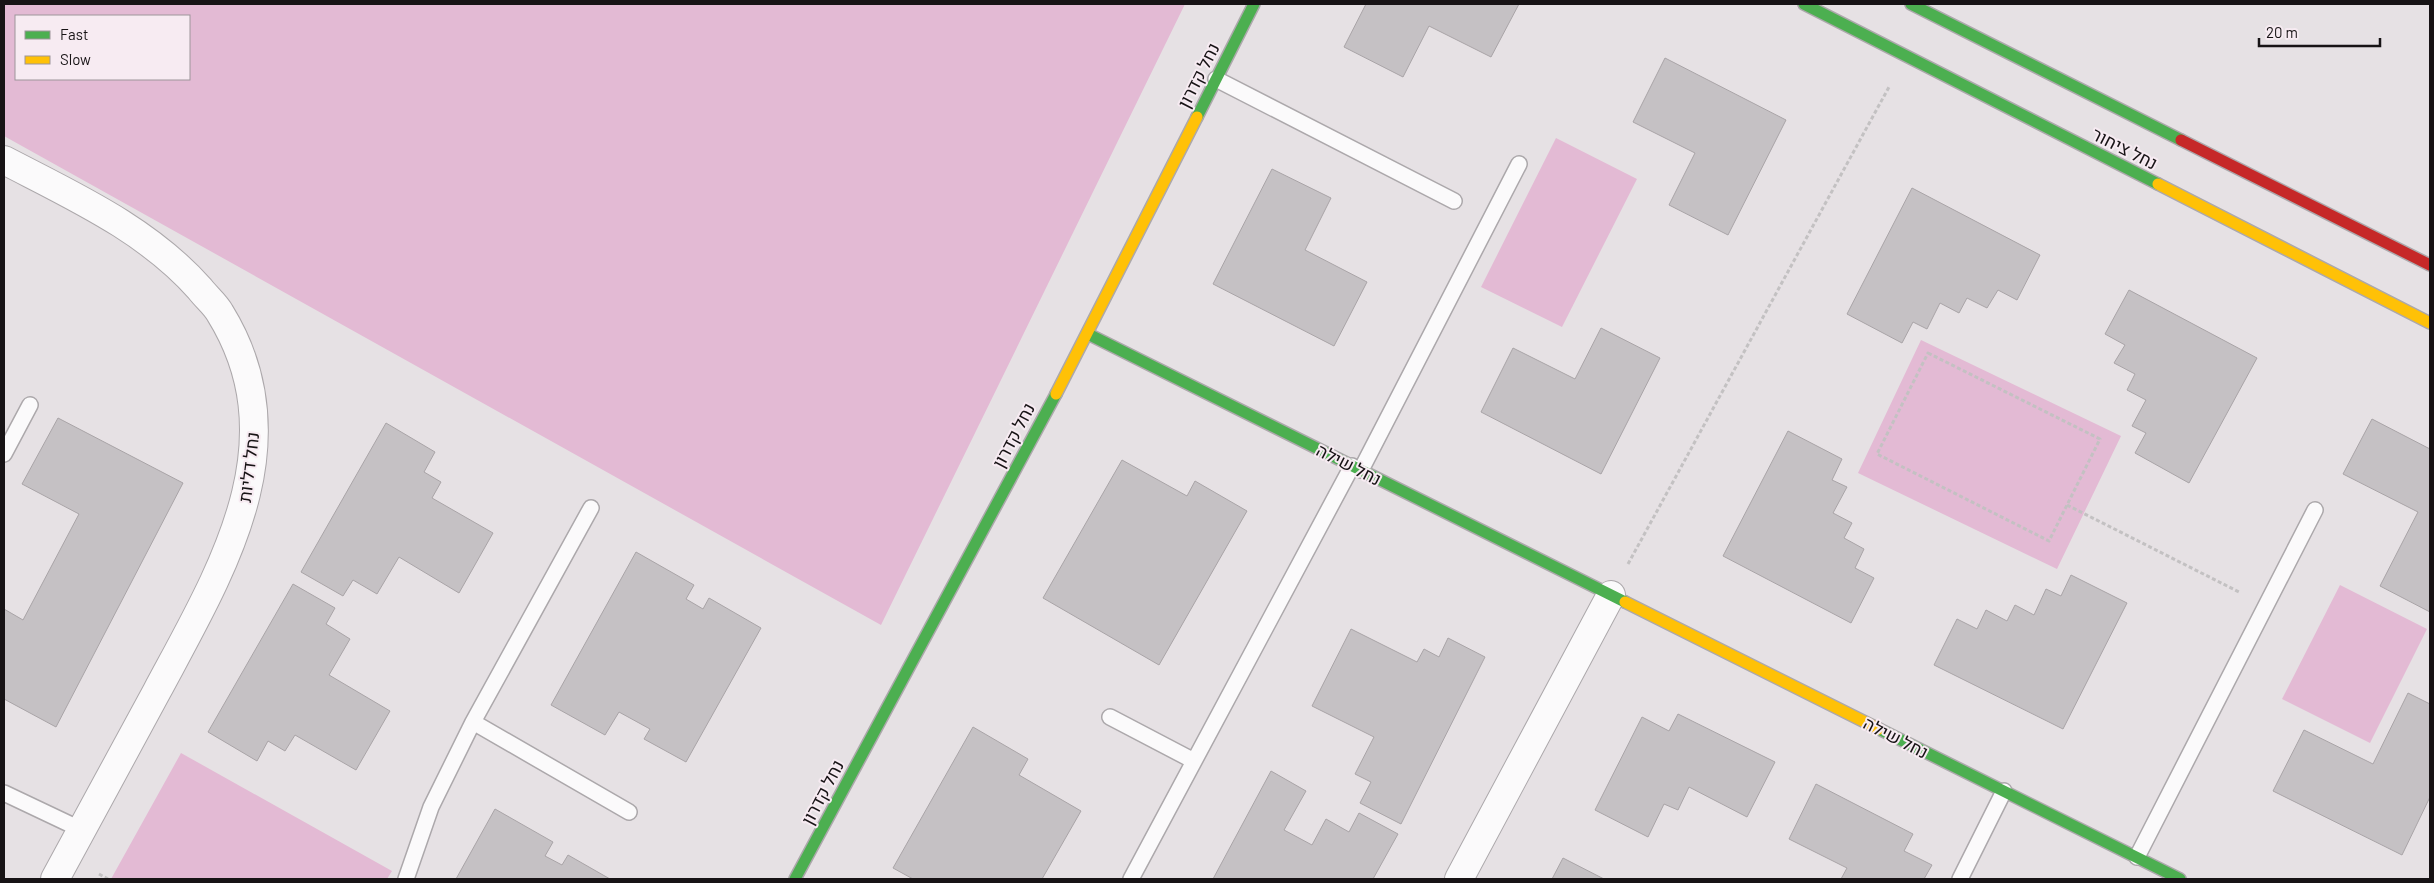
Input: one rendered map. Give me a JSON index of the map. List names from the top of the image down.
{
  "streets": {
    "street": [
      "נחל קדרון",
      "נחל ציחור",
      "נחל שילה",
      "נחל דליות"
    ]
  },
  "crossings": [
    ["נחל קדרון", "נחל שילה"]
  ],
  "legend": ["Fast", "Slow"],
  "scale_bar": "20 m"
}
